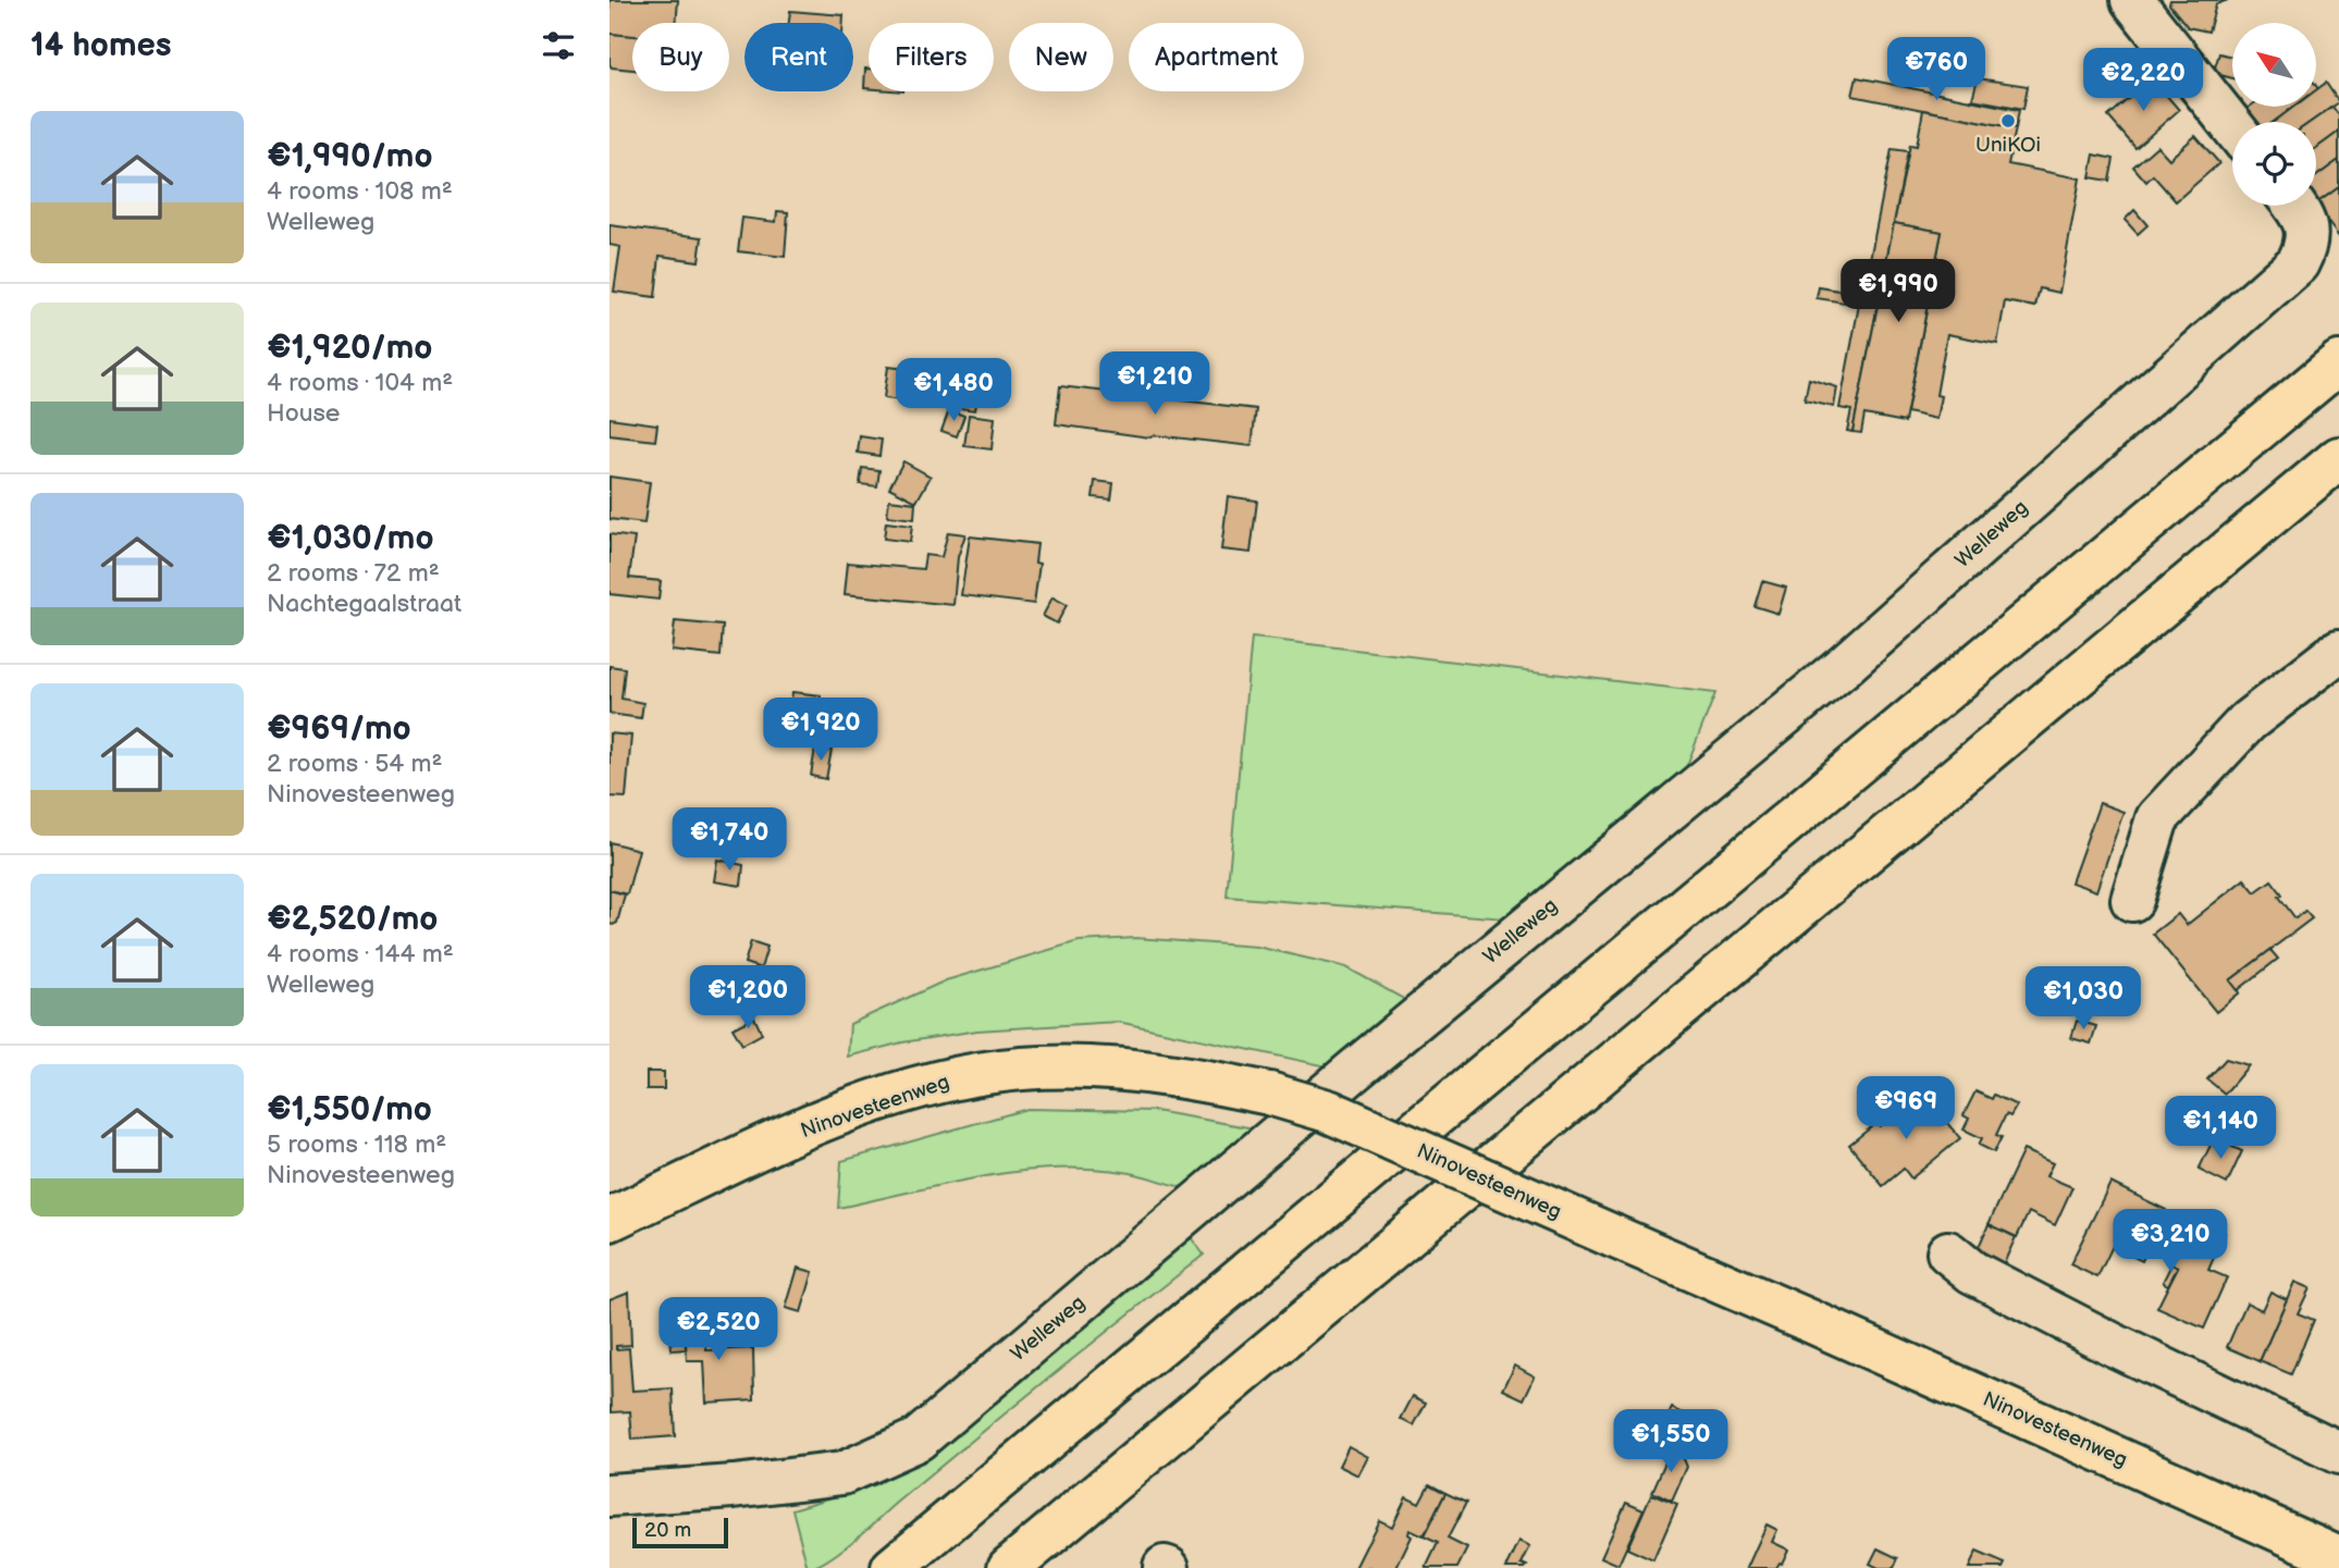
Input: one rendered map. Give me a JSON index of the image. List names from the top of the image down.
{
  "streets": {
    "main road": ["Ninovesteenweg"],
    "street": ["Welleweg"]
  },
  "places": ["UniKOi"],
  "scale_bar": "20 m",
  "north": "top left",
  "page": {
    "heading": "14 homes",
    "chip": [
      "Buy",
      "Rent",
      "Filters",
      "New",
      "Apartment"
    ],
    "price": [
      "€760",
      "€2,220",
      "€1,990",
      "€1,210",
      "€1,480",
      "€1,920",
      "€1,740",
      "€1,200",
      "€1,030",
      "€969",
      "€1,140",
      "€3,210",
      "€2,520",
      "€1,550"
    ],
    "list": [
      {
        "name": "€1,990/mo",
        "note": "4 rooms · 108 m² · Welleweg"
      },
      {
        "name": "€1,920/mo",
        "note": "4 rooms · 104 m² · House"
      },
      {
        "name": "€1,030/mo",
        "note": "2 rooms · 72 m² · Nachtegaalstraat"
      },
      {
        "name": "€969/mo",
        "note": "2 rooms · 54 m² · Ninovesteenweg"
      },
      {
        "name": "€2,520/mo",
        "note": "4 rooms · 144 m² · Welleweg"
      },
      {
        "name": "€1,550/mo",
        "note": "5 rooms · 118 m² · Ninovesteenweg"
      }
    ],
    "scale": "20 m"
  }
}
